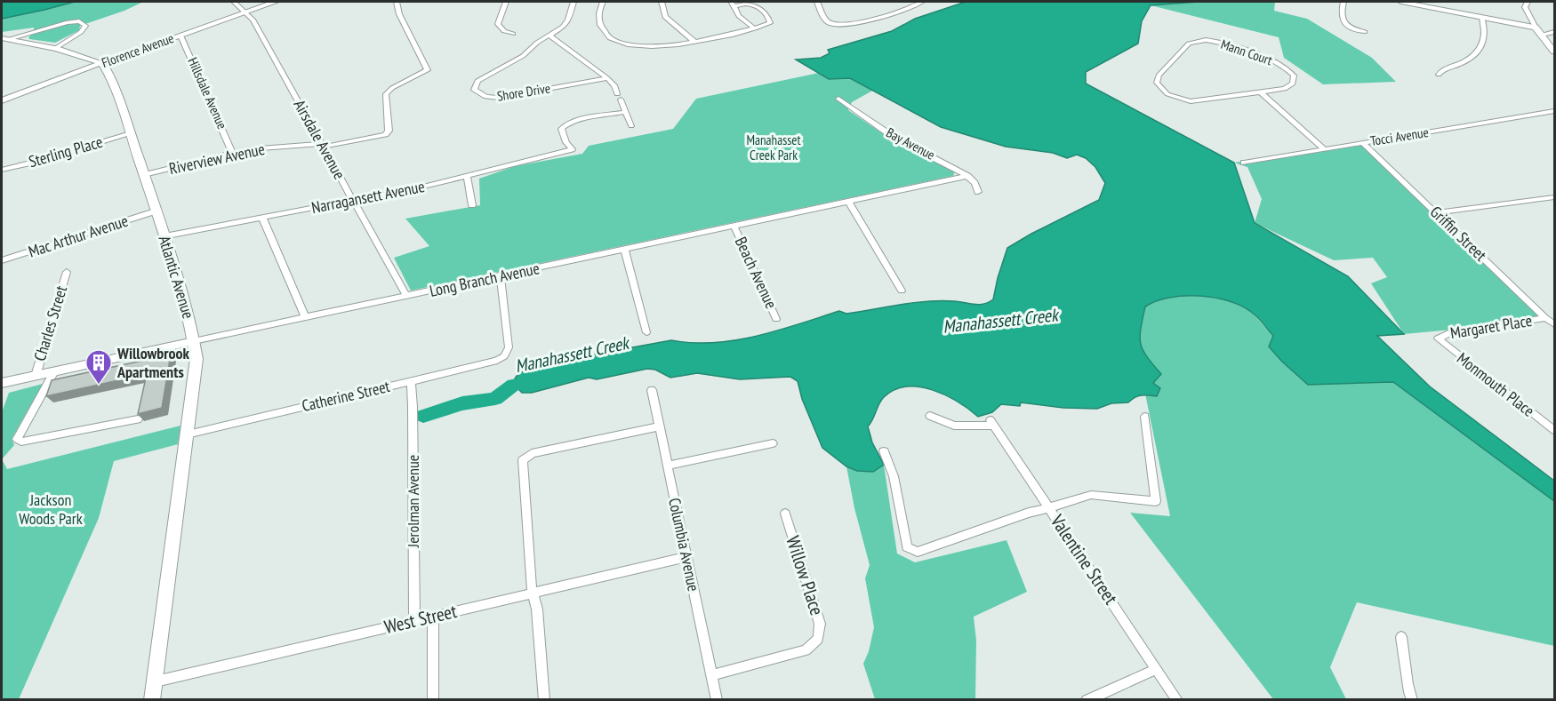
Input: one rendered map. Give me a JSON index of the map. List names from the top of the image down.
{
  "streets": {
    "main road": ["Florence Avenue", "Atlantic Avenue"],
    "street": [
      "Mann Court",
      "Shore Drive",
      "Hillsdale Avenue",
      "Tocci Avenue",
      "Airsdale Avenue",
      "Bay Avenue",
      "Sterling Place",
      "Riverview Avenue",
      "Narragansett Avenue",
      "Griffin Street",
      "Mac Arthur Avenue",
      "Beach Avenue",
      "Long Branch Avenue",
      "Charles Street",
      "Margaret Place",
      "Monmouth Place",
      "Catherine Street",
      "Jerolman Avenue",
      "Columbia Avenue",
      "Valentine Street",
      "Willow Place",
      "West Street"
    ]
  },
  "crossings": [
    ["Florence Avenue", "Hillsdale Avenue"],
    ["Florence Avenue", "Airsdale Avenue"],
    ["Florence Avenue", "Atlantic Avenue"],
    ["Hillsdale Avenue", "Riverview Avenue"],
    ["Tocci Avenue", "Griffin Street"],
    ["Airsdale Avenue", "Riverview Avenue"],
    ["Airsdale Avenue", "Narragansett Avenue"],
    ["Airsdale Avenue", "Long Branch Avenue"],
    ["Bay Avenue", "Long Branch Avenue"],
    ["Sterling Place", "Atlantic Avenue"],
    ["Riverview Avenue", "Atlantic Avenue"],
    ["Narragansett Avenue", "Atlantic Avenue"],
    ["Griffin Street", "Margaret Place"],
    ["Mac Arthur Avenue", "Atlantic Avenue"],
    ["Beach Avenue", "Long Branch Avenue"],
    ["Atlantic Avenue", "Long Branch Avenue"],
    ["Atlantic Avenue", "Catherine Street"],
    ["Atlantic Avenue", "West Street"],
    ["Long Branch Avenue", "Charles Street"],
    ["Long Branch Avenue", "Catherine Street"],
    ["Margaret Place", "Monmouth Place"],
    ["Catherine Street", "Jerolman Avenue"],
    ["Jerolman Avenue", "West Street"],
    ["Columbia Avenue", "Willow Place"],
    ["Columbia Avenue", "West Street"]
  ],
  "water": ["Manahassett Creek"],
  "parks": ["Manahasset Creek Park", "Jackson Woods Park"],
  "places": {
    "building": ["Willowbrook Apartments"]
  }
}
